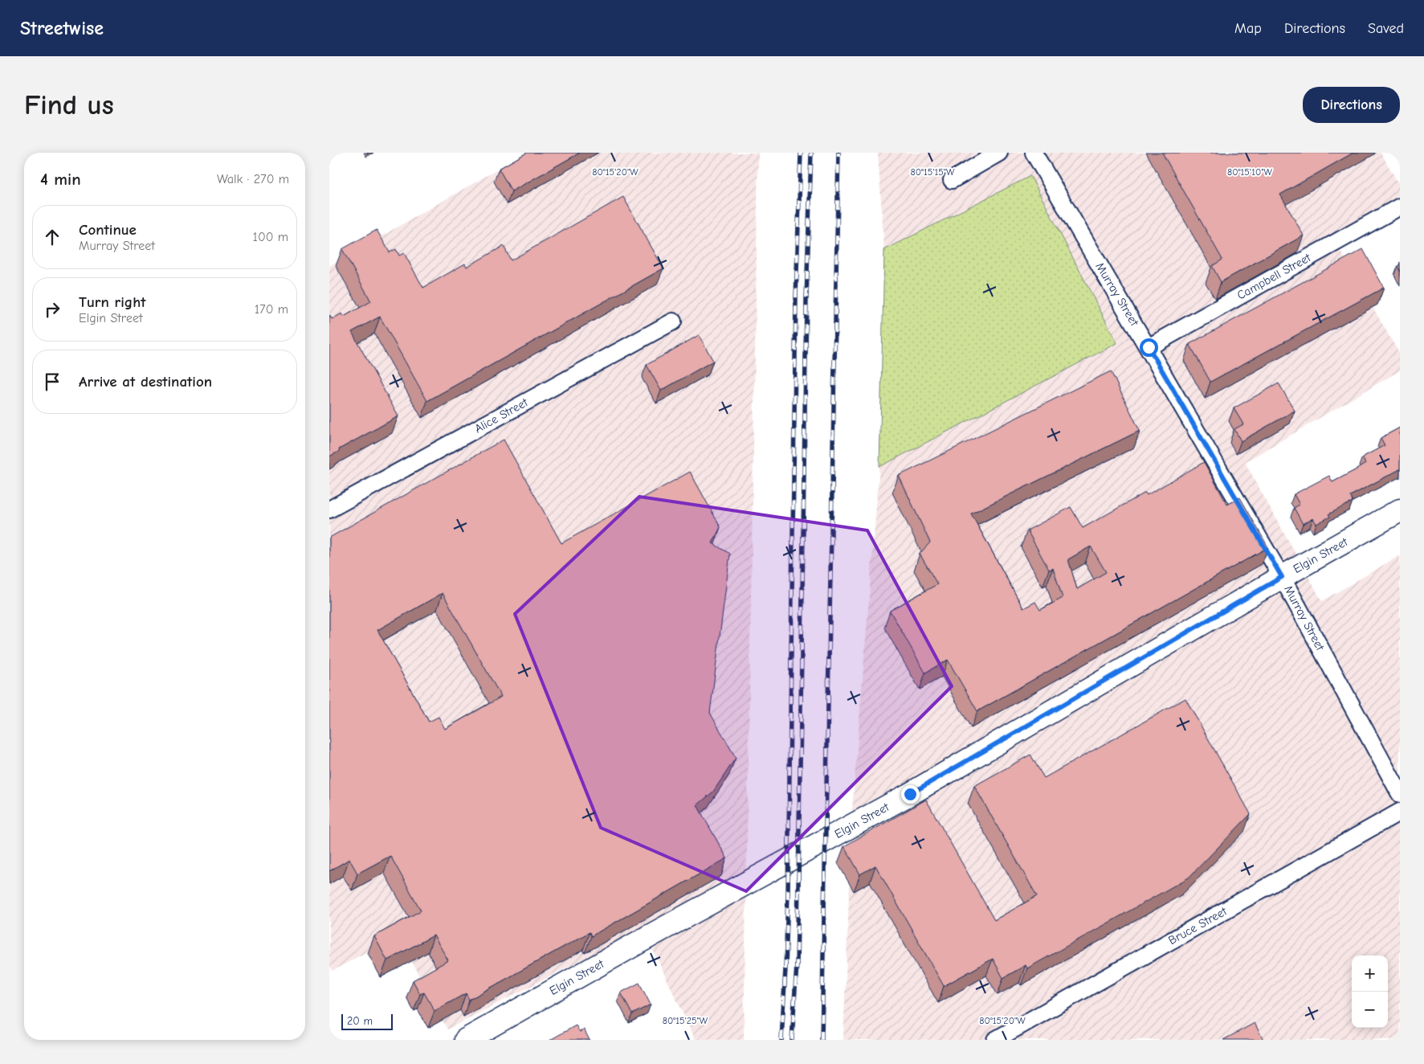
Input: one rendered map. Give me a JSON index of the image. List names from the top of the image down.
{
  "streets": {
    "main road": ["Elgin Street"],
    "street": [
      "Campbell Street",
      "Murray Street",
      "Alice Street",
      "Bruce Street"
    ]
  },
  "crossings": [
    ["Campbell Street", "Murray Street"],
    ["Murray Street", "Elgin Street"]
  ],
  "scale_bar": "20 m",
  "page": {
    "header": "Streetwise",
    "nav": ["Map", "Directions", "Saved"],
    "buttons": "Directions",
    "title": "Find us",
    "heading": ["4 min", "Walk · 270 m"],
    "list": [
      ["Continue", "Murray Street", "100 m"],
      ["Turn right", "Elgin Street", "170 m"],
      "Arrive at destination"
    ],
    "map_buttons": ["+", "−"],
    "scale": "20 m"
  },
  "coordinates": [
    "80°15'20\"W",
    "80°15'15\"W",
    "80°15'10\"W",
    "80°15'25\"W"
  ]
}
